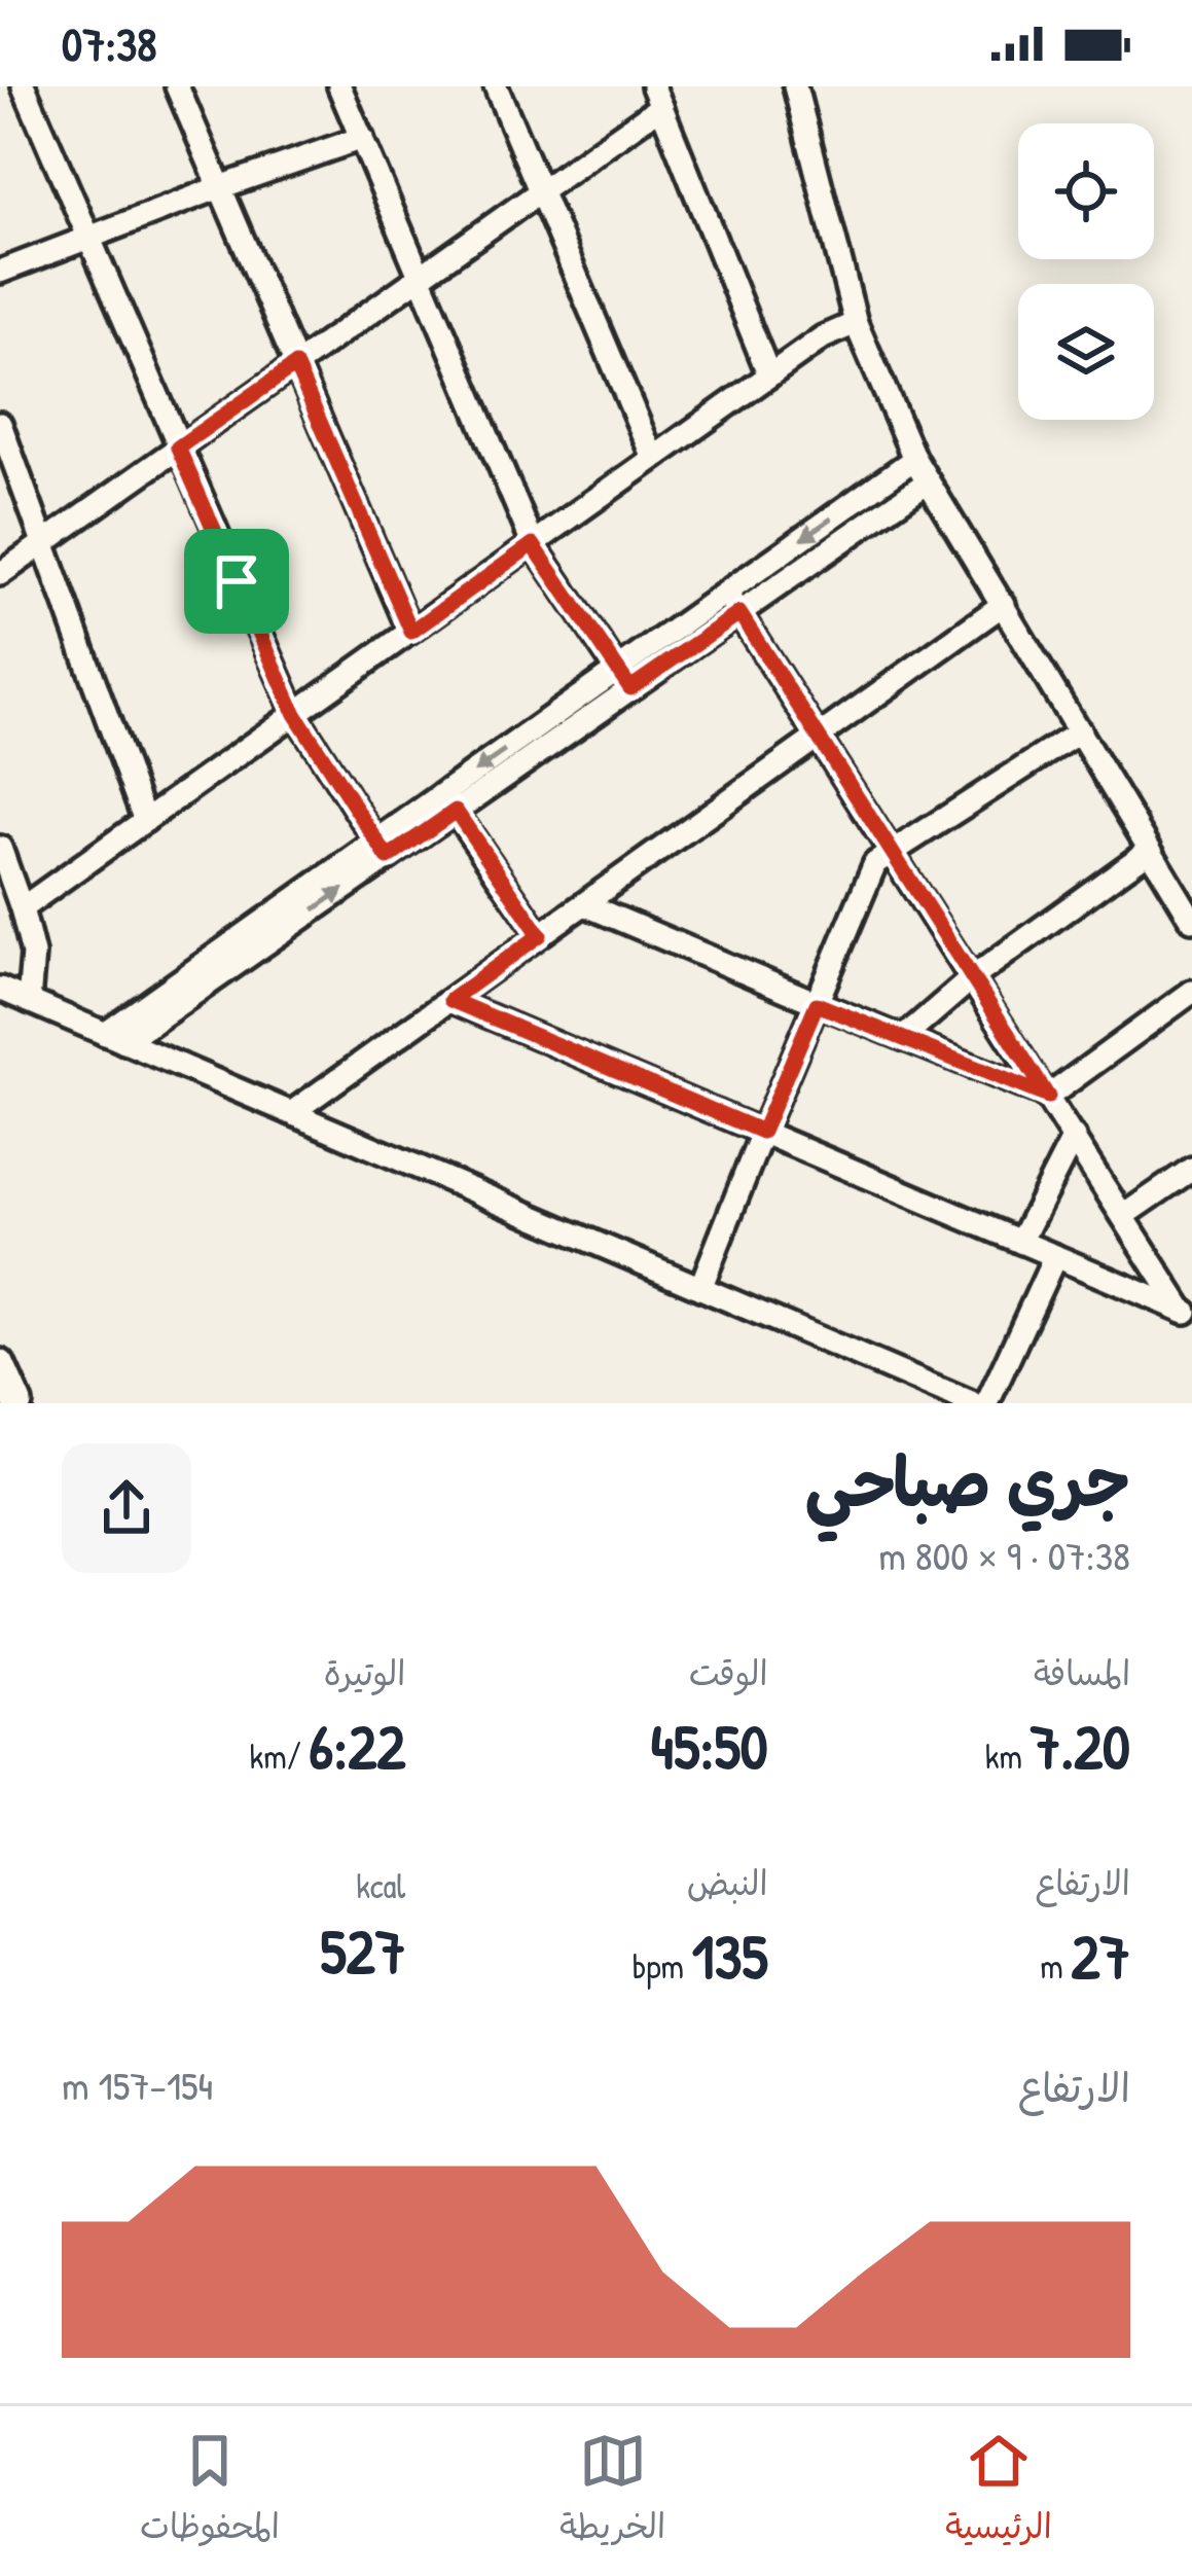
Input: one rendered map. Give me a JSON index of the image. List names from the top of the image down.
{
  "page": {
    "status": "07:38",
    "heading": ["جري صباحي", "07:38 · 9 × 800 m"],
    "stats": [
      ["المسافة", "7.20 km"],
      ["الوقت", "45:50"],
      ["الوتيرة", "6:22 /km"],
      ["الارتفاع", "27 m"],
      ["النبض", "135 bpm"],
      ["kcal", "527"]
    ],
    "chart": ["الارتفاع", "154–157 m"],
    "tabs": ["الرئيسية", "الخريطة", "المحفوظات"]
  }
}
